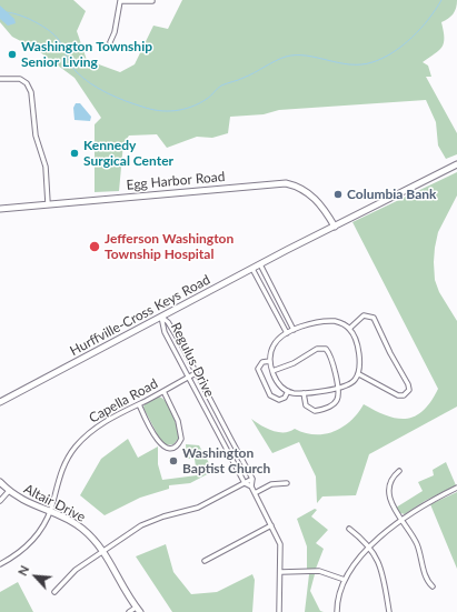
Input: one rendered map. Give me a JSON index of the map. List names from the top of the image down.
{
  "streets": {
    "main road": ["Egg Harbor Road", "Hurffville-Cross Keys Road", "Altair Drive"],
    "street": ["Regulus Drive", "Capella Road"]
  },
  "crossings": [
    ["Egg Harbor Road", "Hurffville-Cross Keys Road"],
    ["Hurffville-Cross Keys Road", "Regulus Drive"],
    ["Regulus Drive", "Capella Road"],
    ["Capella Road", "Altair Drive"]
  ],
  "places": [
    "Washington Township Senior Living",
    "Kennedy Surgical Center",
    "Columbia Bank",
    "Jefferson Washington Township Hospital",
    "Washington Baptist Church"
  ],
  "north": "top left"
}
